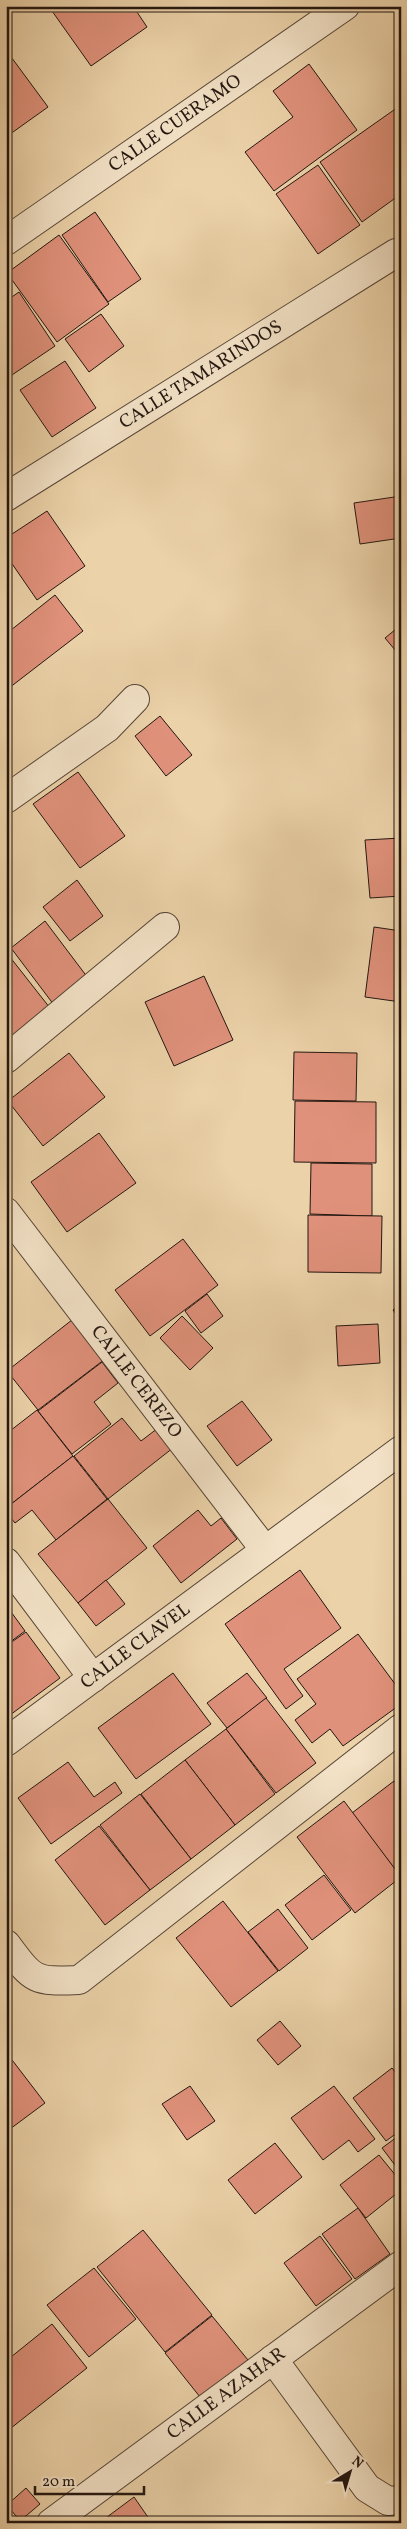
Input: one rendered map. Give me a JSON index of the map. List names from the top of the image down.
{
  "streets": {
    "street": [
      "CALLE CUERAMO",
      "CALLE TAMARINDOS",
      "CALLE CEREZO",
      "CALLE CLAVEL",
      "CALLE AZAHAR"
    ]
  },
  "crossings": [
    ["CALLE CEREZO", "CALLE CLAVEL"]
  ],
  "scale_bar": "20 m",
  "north": "top right"
}
